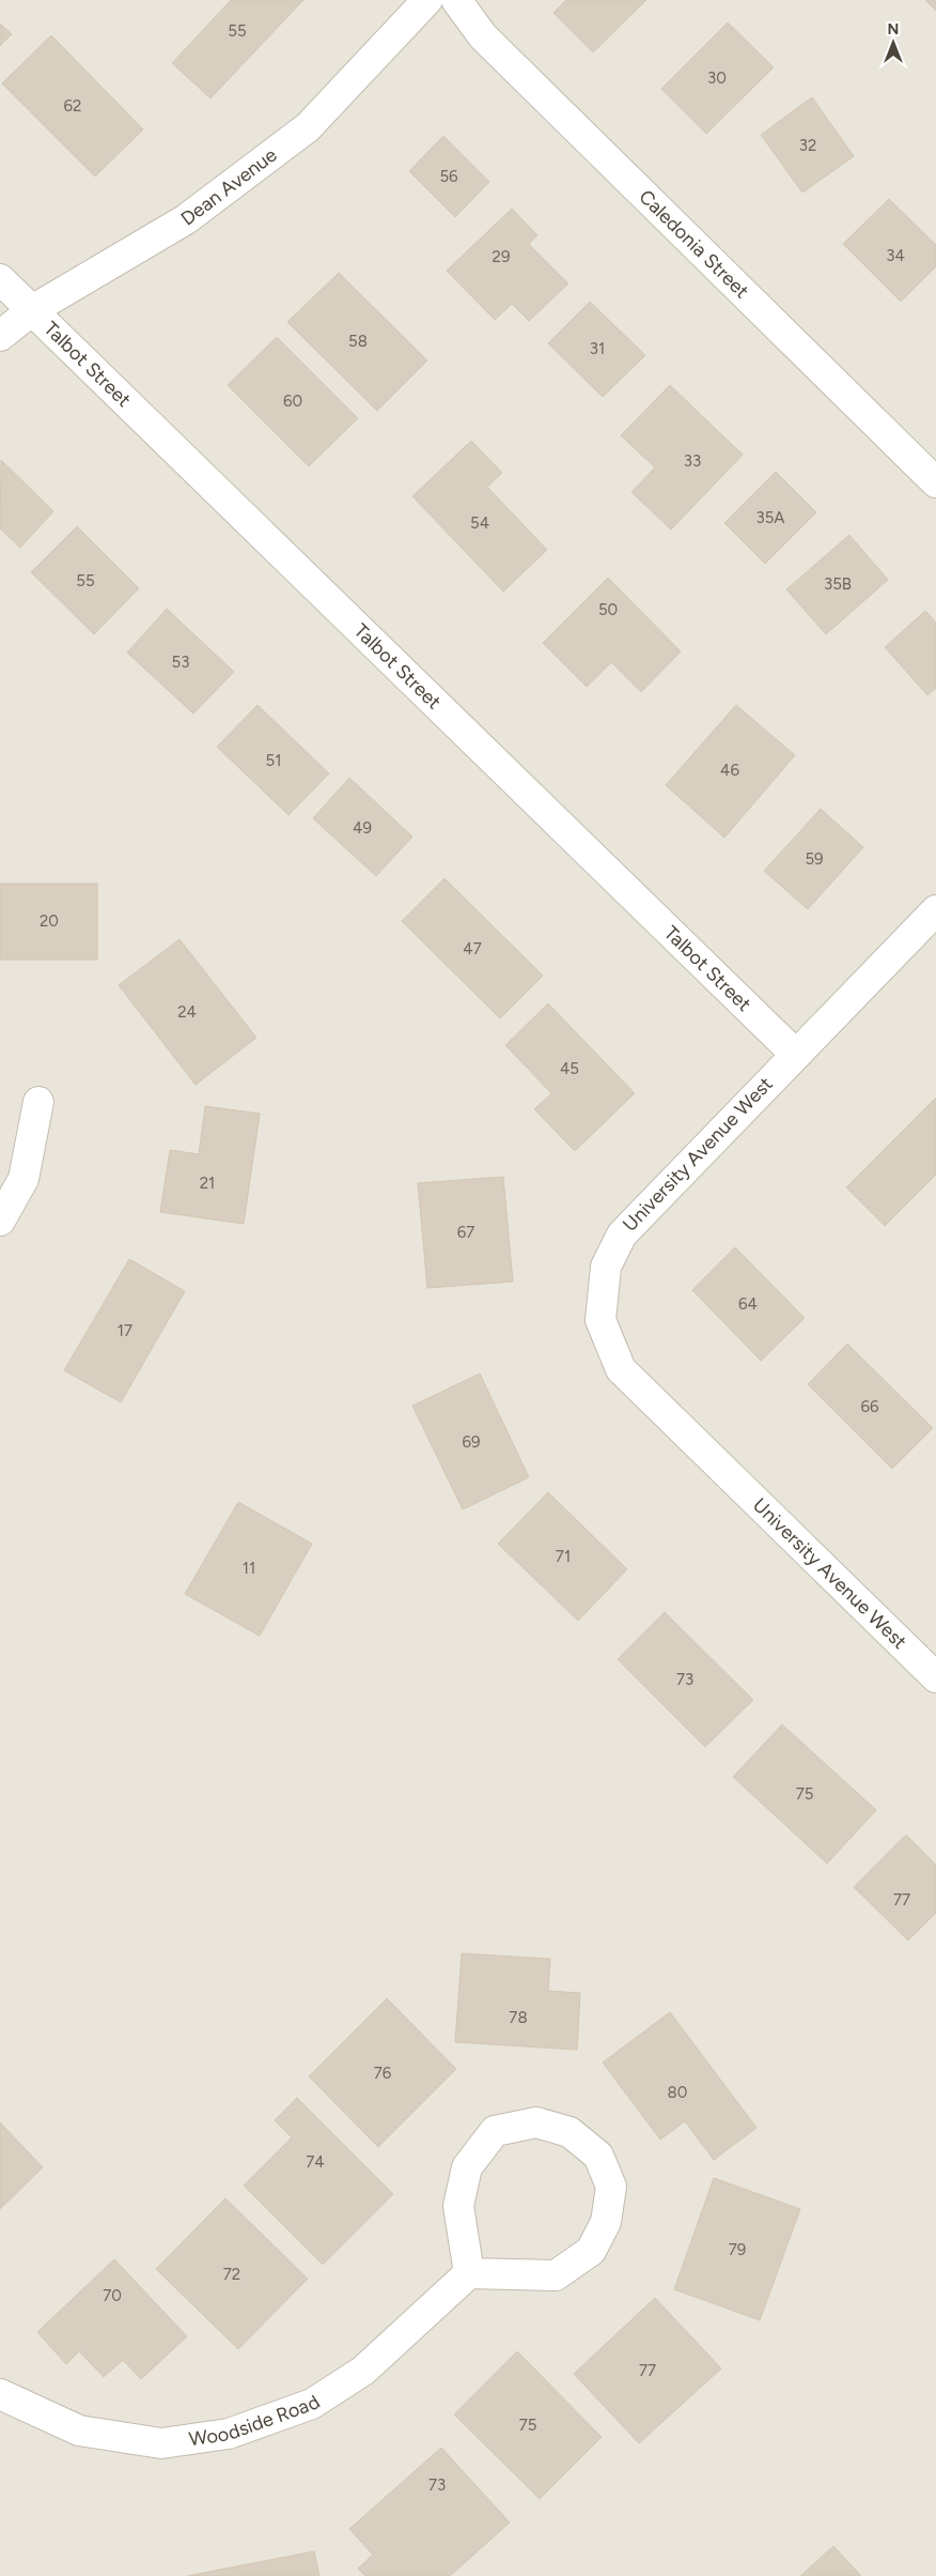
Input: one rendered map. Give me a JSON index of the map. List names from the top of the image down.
{
  "streets": {
    "street": [
      "Dean Avenue",
      "Caledonia Street",
      "Talbot Street",
      "University Avenue West",
      "Woodside Road"
    ]
  },
  "crossings": [
    ["Dean Avenue", "Talbot Street"],
    ["Talbot Street", "University Avenue West"]
  ],
  "house_numbers": [
    "55",
    "30",
    "62",
    "32",
    "56",
    "34",
    "29",
    "58",
    "31",
    "60",
    "33",
    "35A",
    "54",
    "55",
    "35B",
    "50",
    "53",
    "51",
    "46",
    "49",
    "59",
    "20",
    "47",
    "24",
    "45",
    "21",
    "67",
    "64",
    "17",
    "66",
    "69",
    "71",
    "11",
    "73",
    "75",
    "77",
    "78",
    "76",
    "80",
    "74",
    "79",
    "72",
    "70",
    "77",
    "75",
    "73"
  ],
  "north": "top"
}
